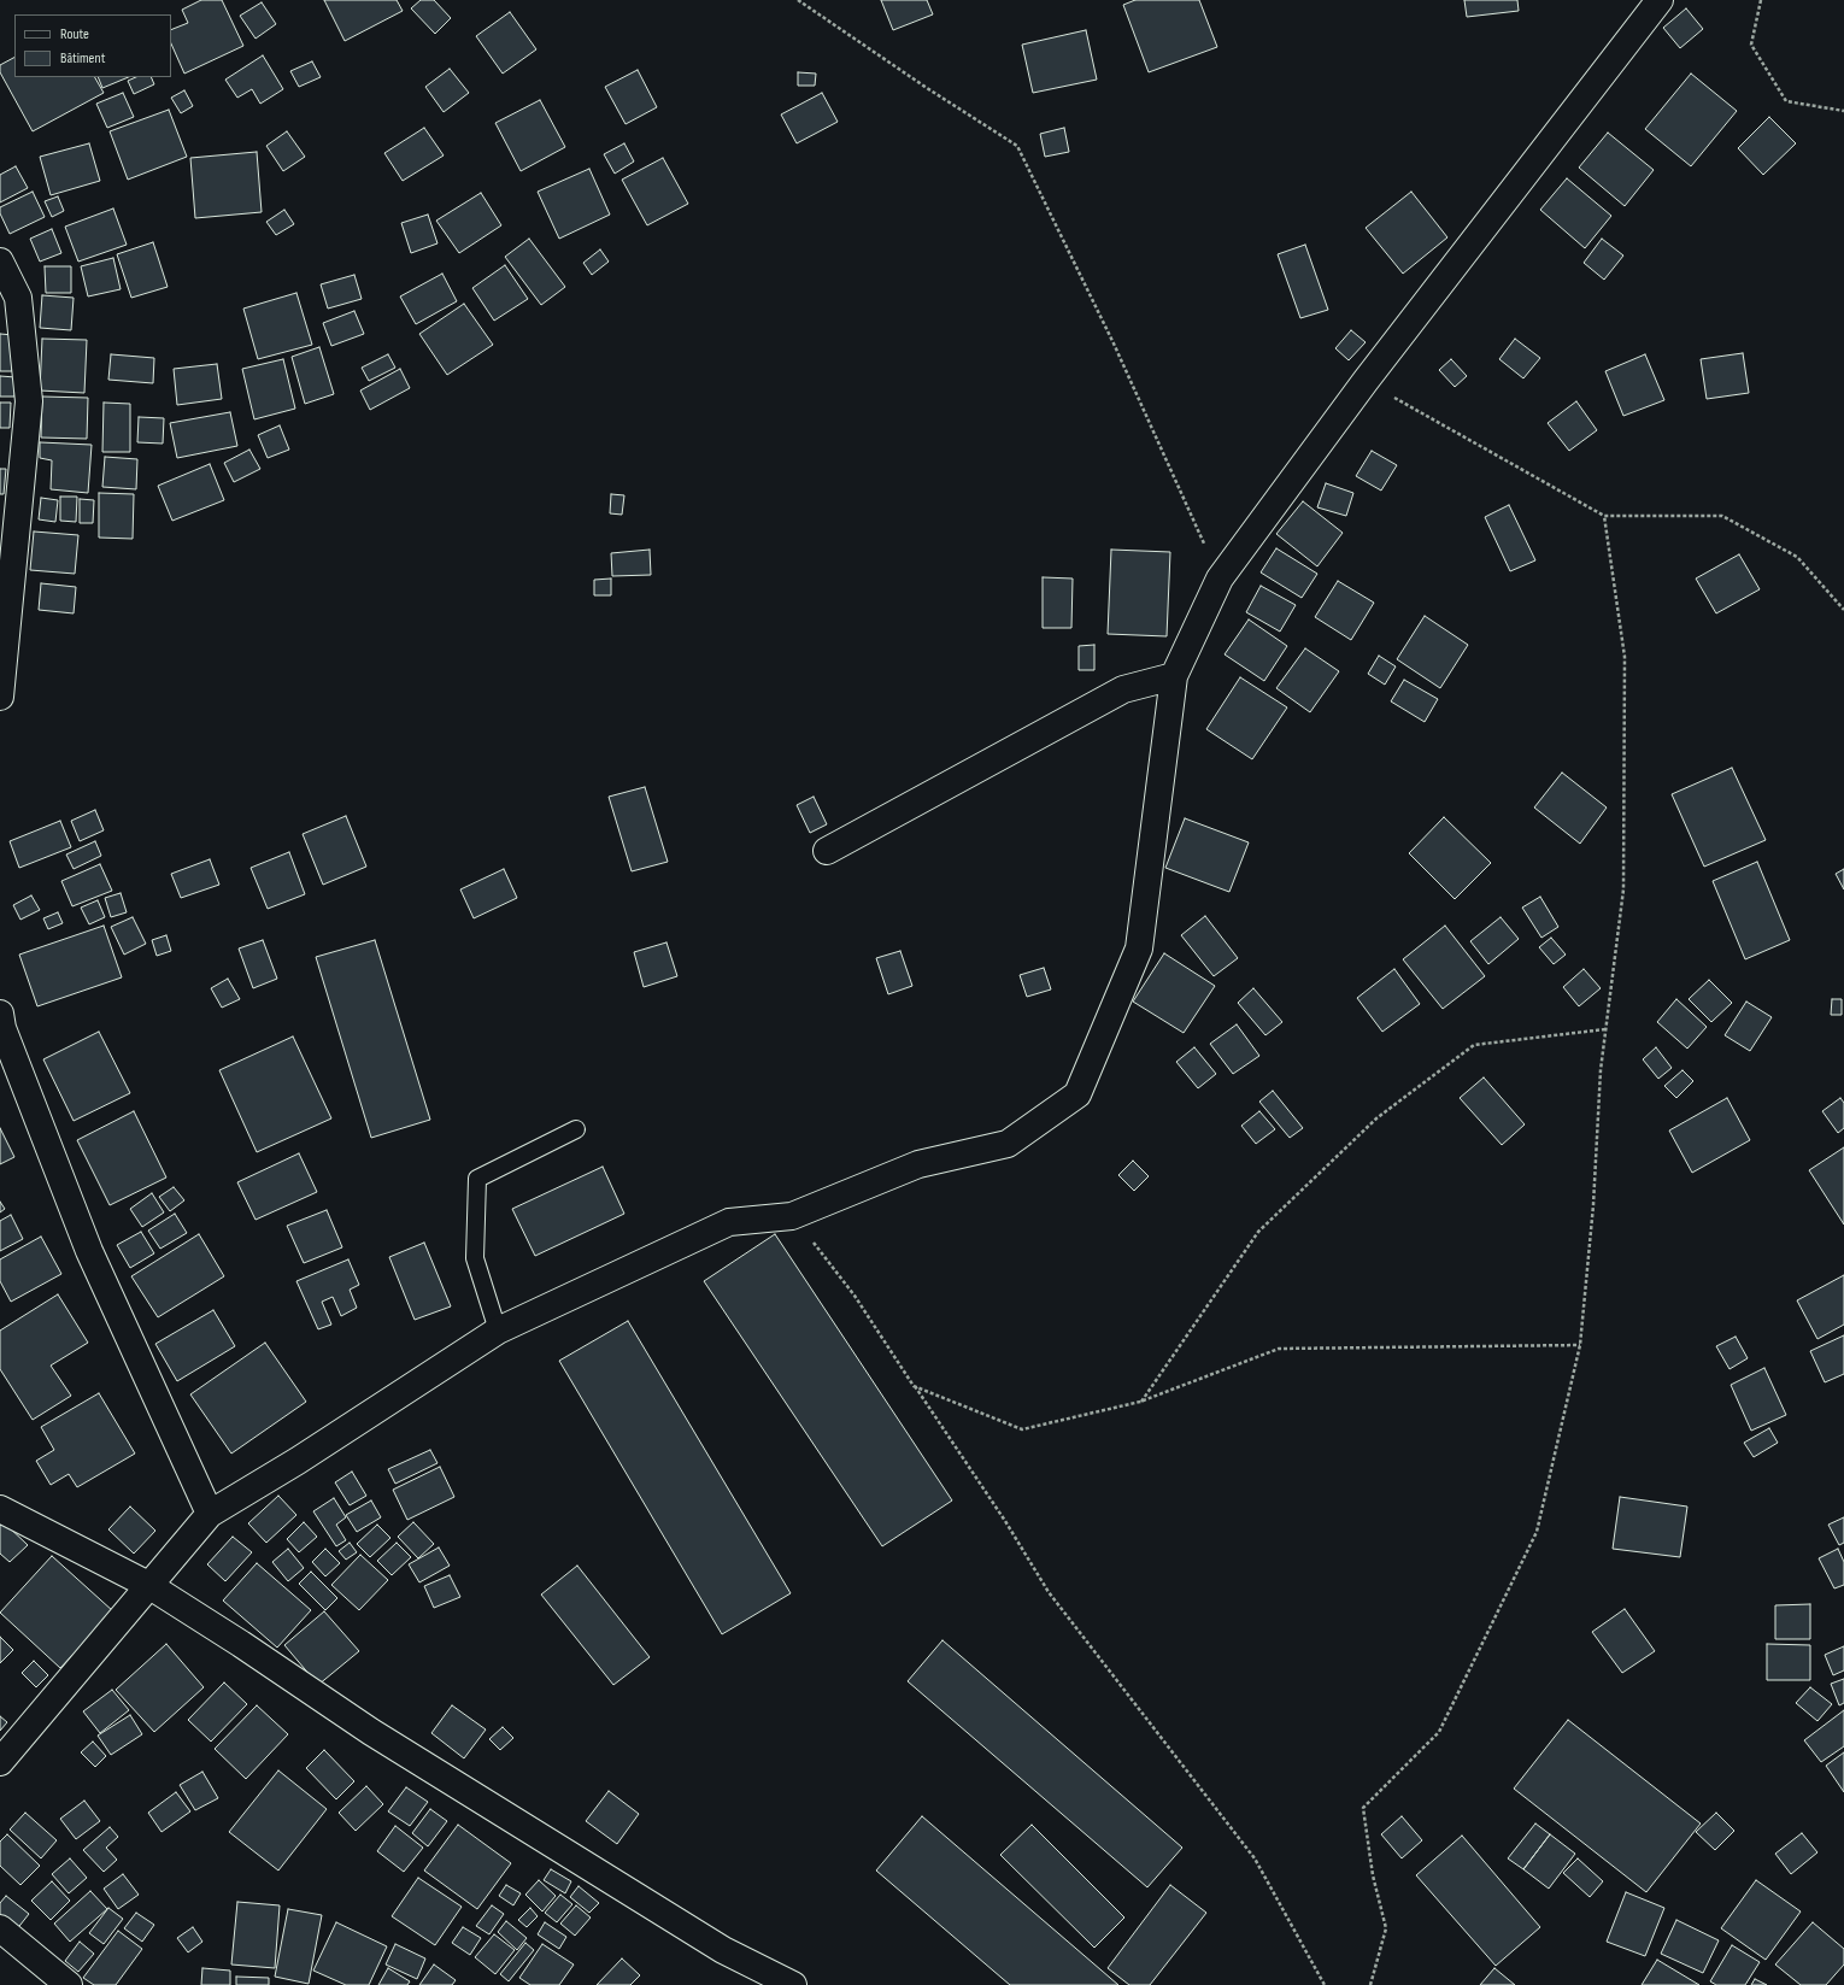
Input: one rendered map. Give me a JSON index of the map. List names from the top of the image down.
{
  "legend": ["Route", "Bâtiment"]
}
